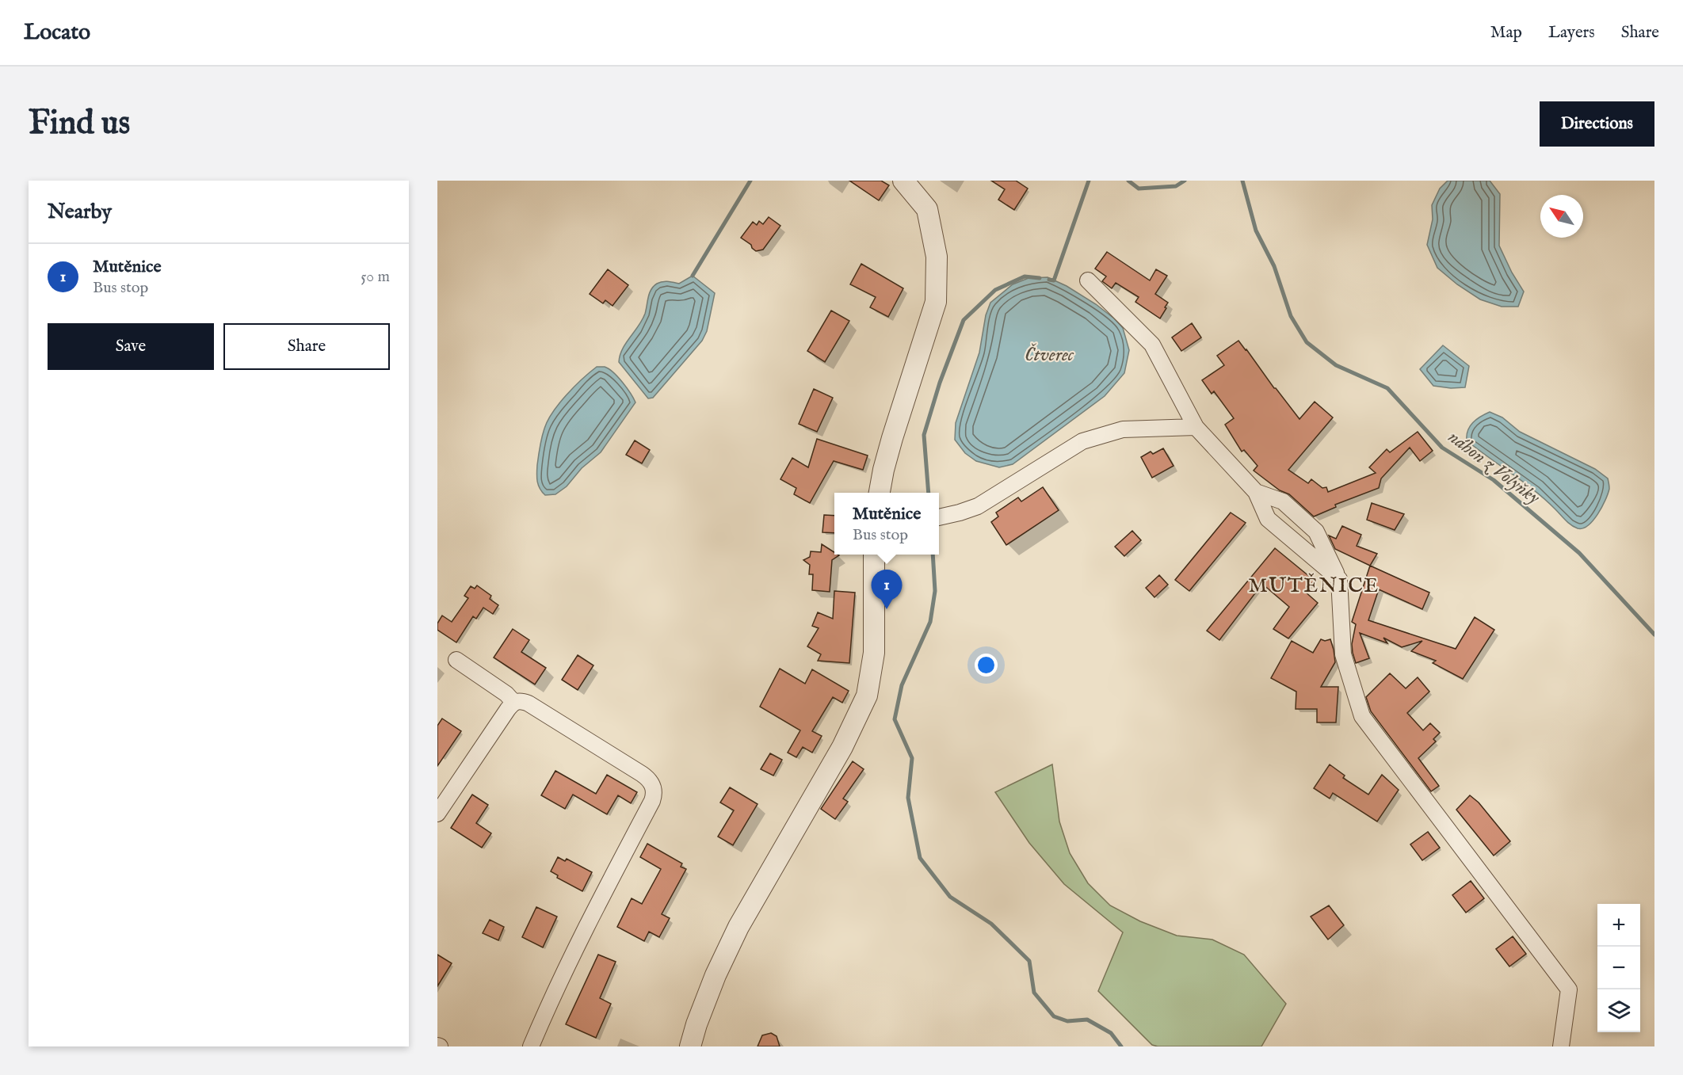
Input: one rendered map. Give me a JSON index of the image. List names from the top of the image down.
{
  "districts": ["MUTĚNICE"],
  "water": ["Čtverec", "náhon z Volyňky"],
  "north": "top left",
  "page": {
    "header": "Locato",
    "nav": ["Map", "Layers", "Share"],
    "buttons": [
      "Directions",
      ["Save", "Share"]
    ],
    "title": "Find us",
    "heading": "Nearby",
    "list": [
      {
        "mark": "1",
        "name": "Mutěnice",
        "note": "Bus stop",
        "value": "50 m"
      }
    ],
    "popup": ["Mutěnice", "Bus stop"],
    "pins": "1",
    "map_buttons": ["+", "−"]
  }
}
